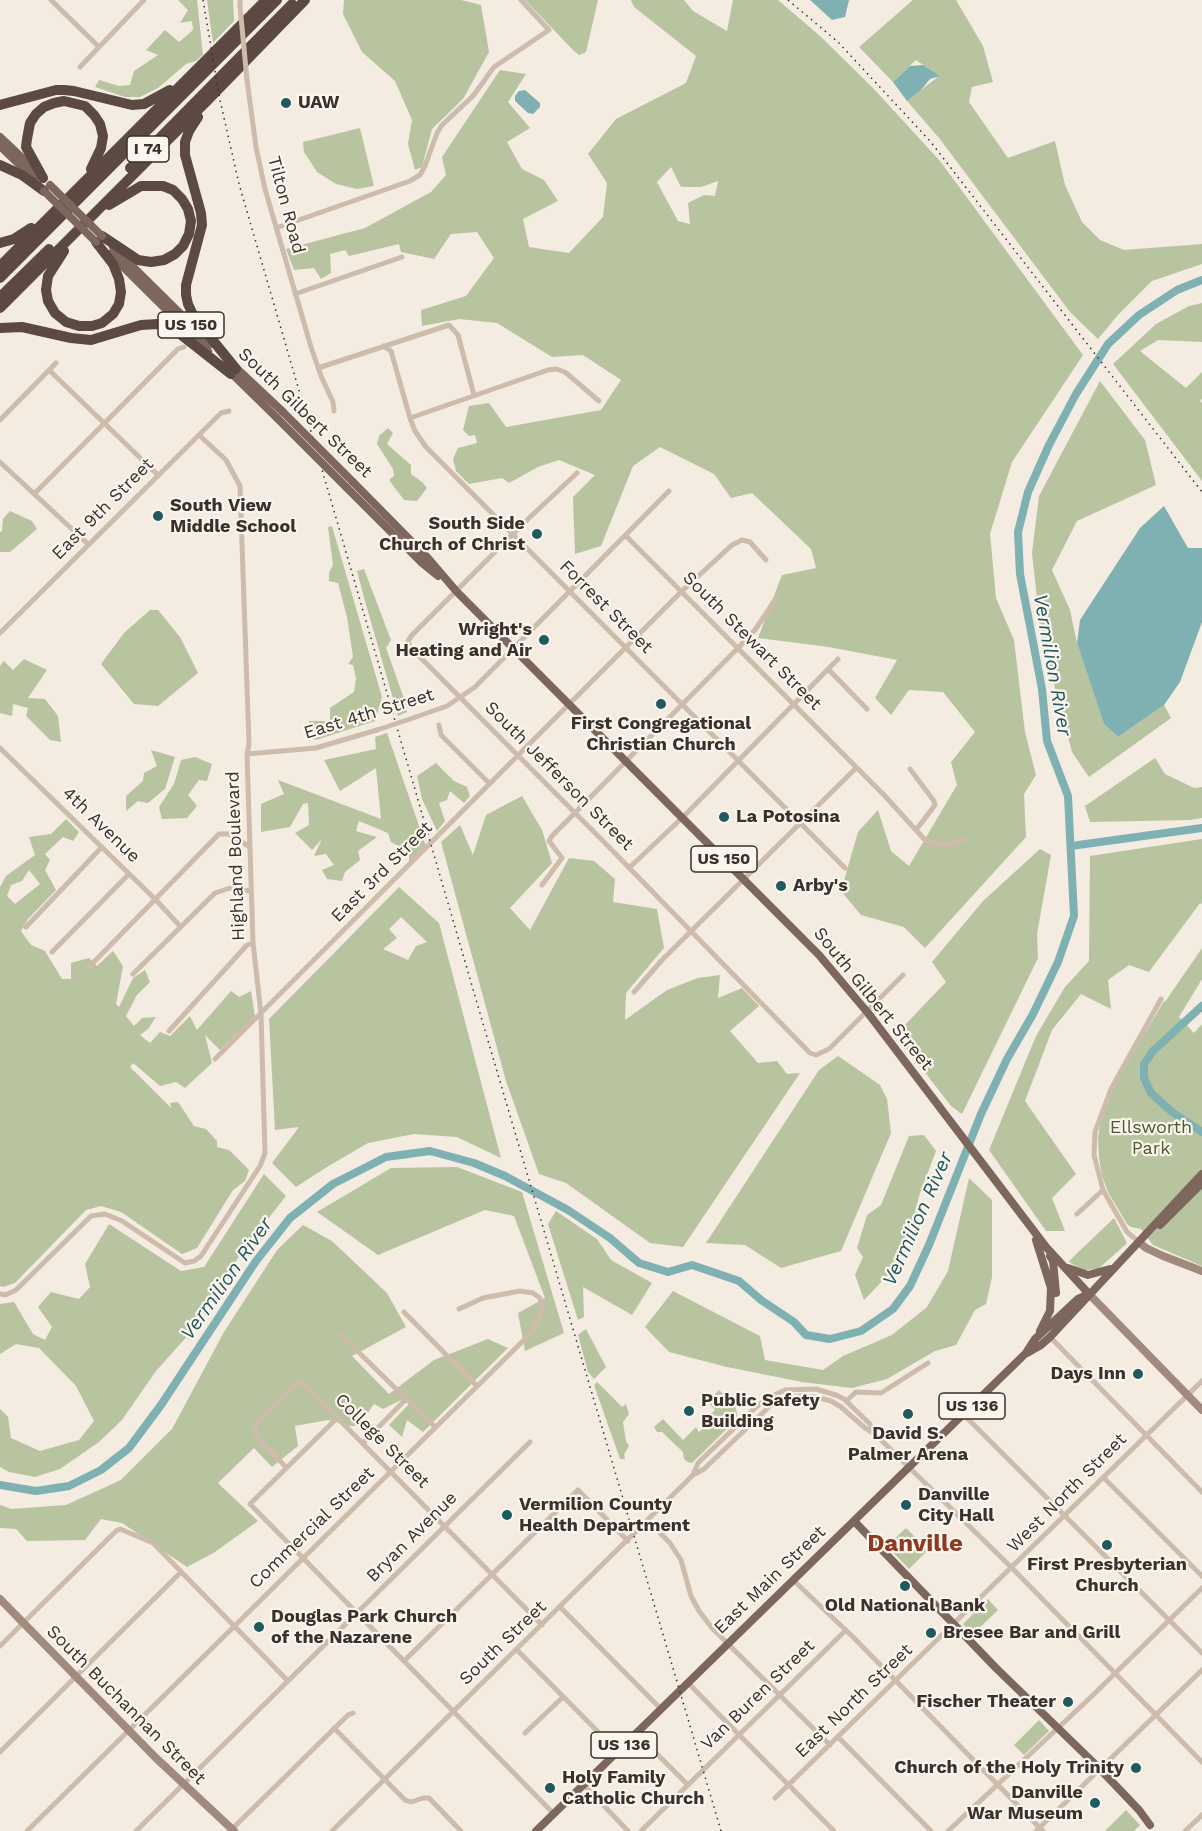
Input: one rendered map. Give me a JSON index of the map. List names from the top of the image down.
{
  "streets": {
    "highway": ["I 74"],
    "main road": [
      "US 150",
      "South Gilbert Street",
      "US 136",
      "East Main Street"
    ],
    "street": [
      "Tilton Road",
      "East 9th Street",
      "Forrest Street",
      "South Stewart Street",
      "East 4th Street",
      "South Jefferson Street",
      "4th Avenue",
      "Highland Boulevard",
      "East 3rd Street",
      "College Street",
      "West North Street",
      "Commercial Street",
      "Bryan Avenue",
      "South Street",
      "Van Buren Street",
      "East North Street",
      "South Buchannan Street"
    ]
  },
  "crossings": [
    ["US 150", "South Gilbert Street"],
    ["South Gilbert Street", "East 4th Street"],
    ["South Gilbert Street", "South Jefferson Street"],
    ["South Gilbert Street", "East 3rd Street"],
    ["South Gilbert Street", "East Main Street"],
    ["East 9th Street", "Highland Boulevard"],
    ["Forrest Street", "East 4th Street"],
    ["Forrest Street", "East 3rd Street"],
    ["South Stewart Street", "East 4th Street"],
    ["South Stewart Street", "East 3rd Street"],
    ["East 4th Street", "South Jefferson Street"],
    ["East 4th Street", "Highland Boulevard"],
    ["South Jefferson Street", "East 3rd Street"],
    ["Highland Boulevard", "East 3rd Street"],
    ["College Street", "Commercial Street"],
    ["College Street", "Bryan Avenue"],
    ["College Street", "South Street"],
    ["West North Street", "East North Street"],
    ["Commercial Street", "South Buchannan Street"],
    ["Bryan Avenue", "South Buchannan Street"]
  ],
  "districts": ["Danville"],
  "water": ["Vermilion River"],
  "parks": ["Ellsworth Park"],
  "places": [
    "UAW",
    "South View Middle School",
    "South Side Church of Christ",
    "Wright's Heating and Air",
    "First Congregational Christian Church",
    "La Potosina",
    "Arby's",
    "Days Inn",
    "Public Safety Building",
    "David S. Palmer Arena",
    "Danville City Hall",
    "Vermilion County Health Department",
    "First Presbyterian Church",
    "Old National Bank",
    "Douglas Park Church of the Nazarene",
    "Bresee Bar and Grill",
    "Fischer Theater",
    "Church of the Holy Trinity",
    "Holy Family Catholic Church",
    "Danville War Museum"
  ]
}
